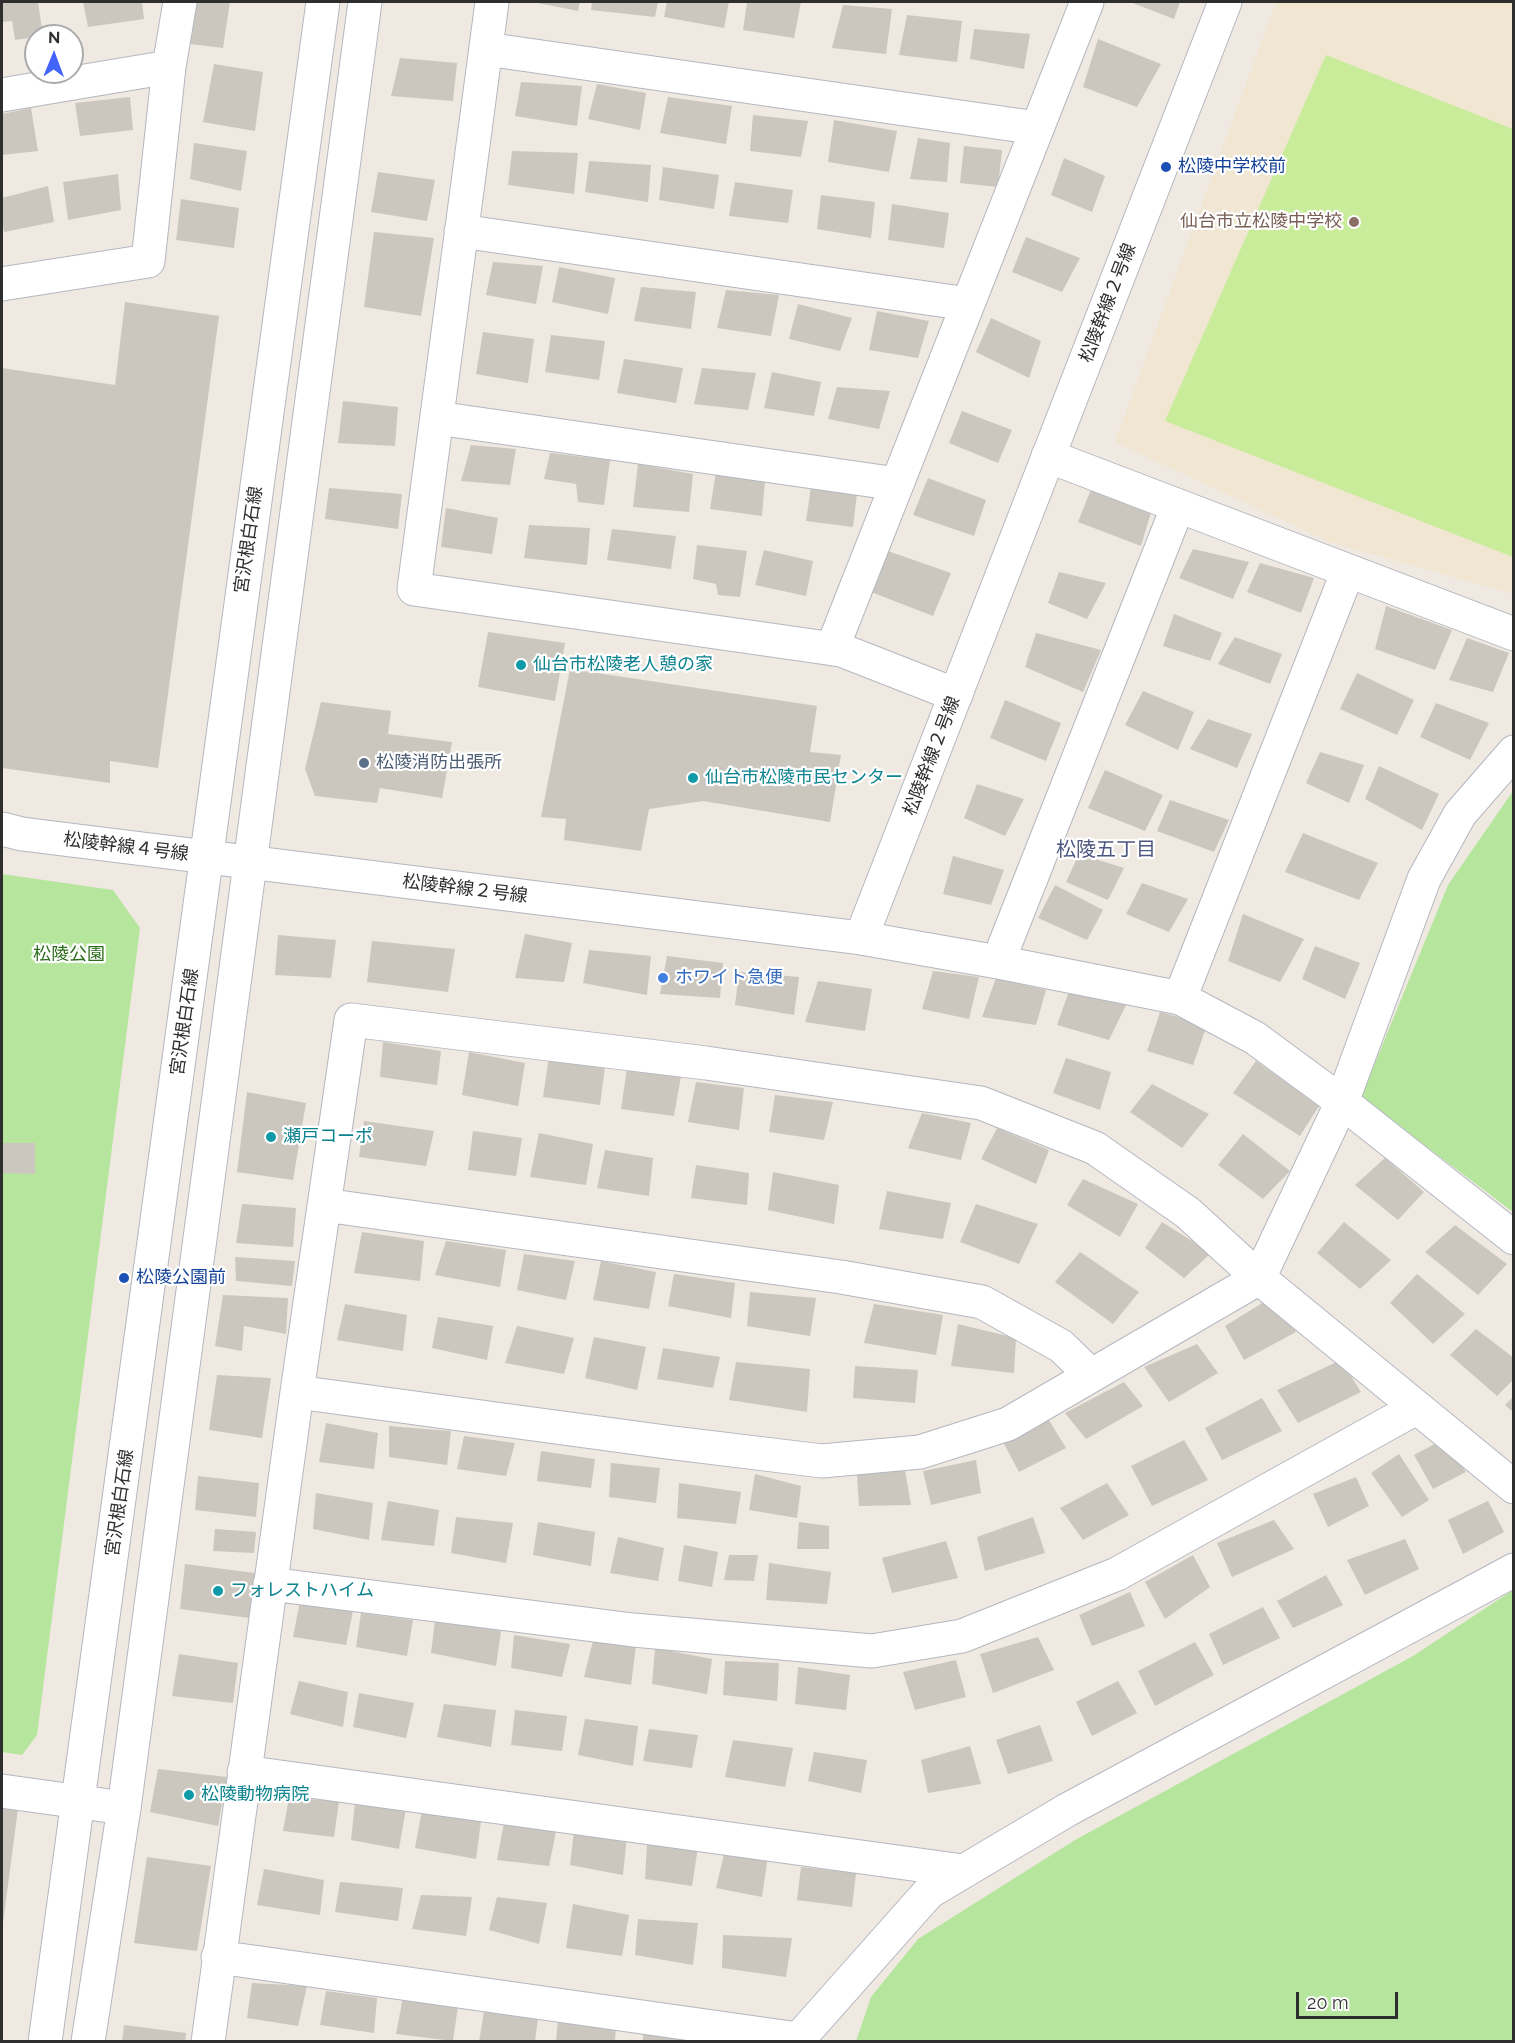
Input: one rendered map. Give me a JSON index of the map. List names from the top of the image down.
{
  "streets": {
    "street": ["松陵幹線２号線", "宮沢根白石線", "松陵幹線４号線"]
  },
  "crossings": [
    ["松陵幹線２号線", "松陵幹線４号線"],
    ["宮沢根白石線", "松陵幹線４号線"]
  ],
  "districts": ["松陵五丁目"],
  "parks": ["松陵公園"],
  "places": [
    "松陵中学校前",
    "仙台市立松陵中学校",
    "仙台市松陵老人憩の家",
    "松陵消防出張所",
    "仙台市松陵市民センター",
    "ホワイト急便",
    "瀬戸コーポ",
    "松陵公園前",
    "フォレストハイム",
    "松陵動物病院"
  ],
  "scale_bar": "20 m",
  "north": "top"
}
